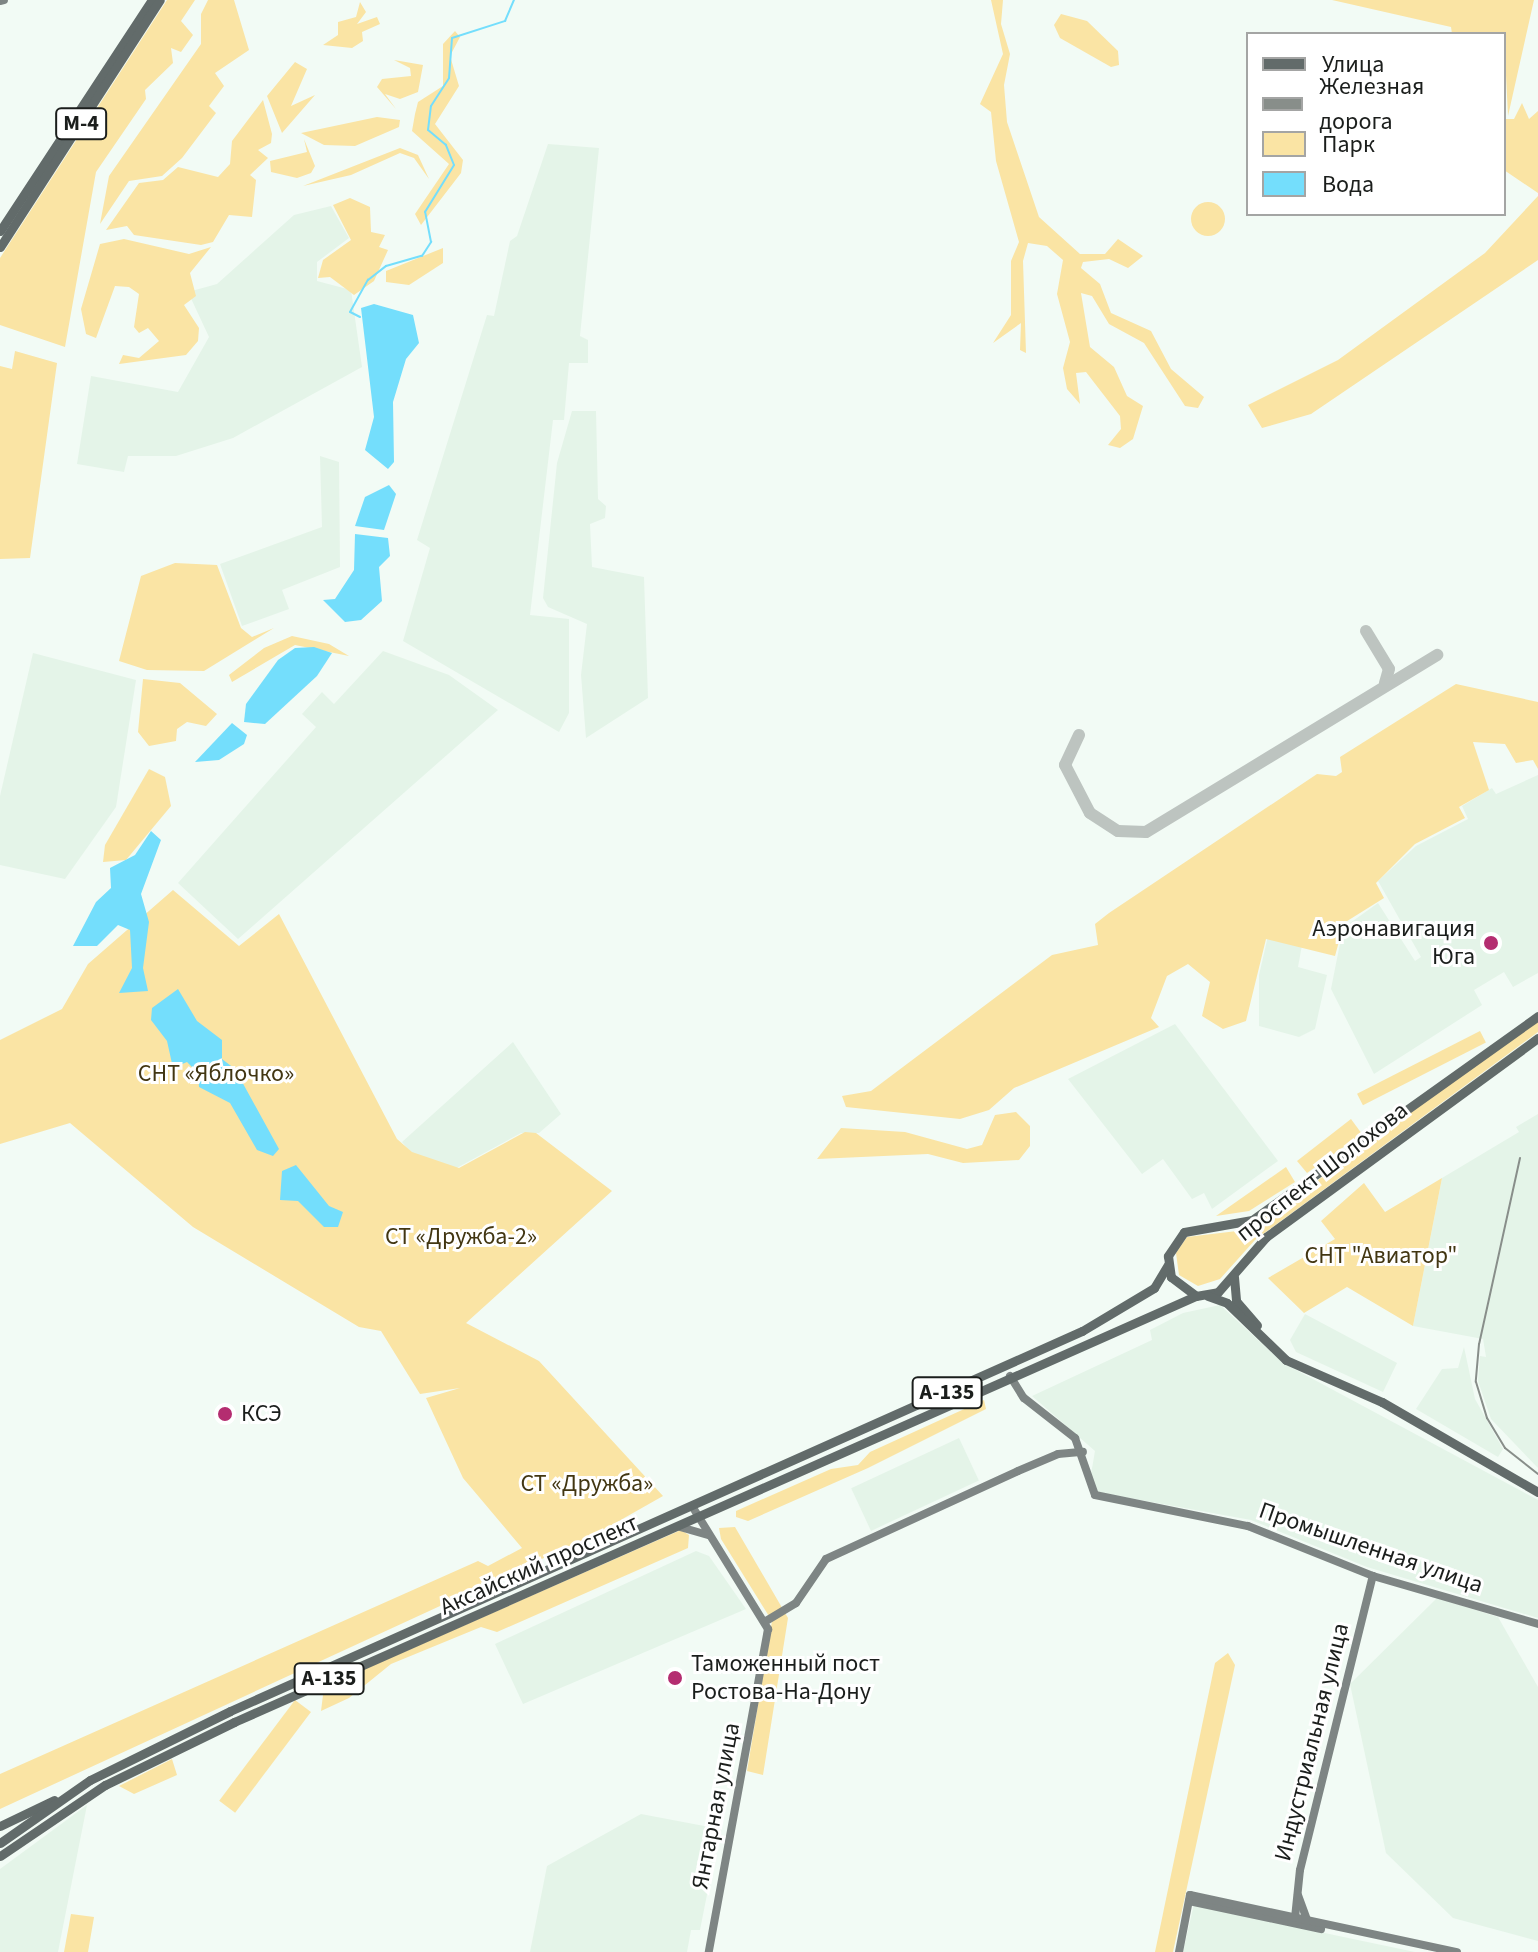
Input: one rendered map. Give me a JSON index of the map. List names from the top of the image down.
{
  "streets": {
    "main road": [
      "М-4",
      "проспект Шолохова",
      "А-135",
      "Аксайский проспект"
    ],
    "street": ["Промышленная улица", "Индустриальная улица", "Янтарная улица"]
  },
  "crossings": [
    ["проспект Шолохова", "Аксайский проспект"],
    ["Промышленная улица", "Индустриальная улица"]
  ],
  "parks": [
    "СНТ «Яблочко»",
    "СТ «Дружба-2»",
    "СНТ \"Авиатор\"",
    "СТ «Дружба»"
  ],
  "places": ["Аэронавигация Юга", "КСЭ", "Таможенный пост Ростова-На-Дону"],
  "legend": [
    "Улица",
    "Железная дорога",
    "Парк",
    "Вода"
  ]
}
